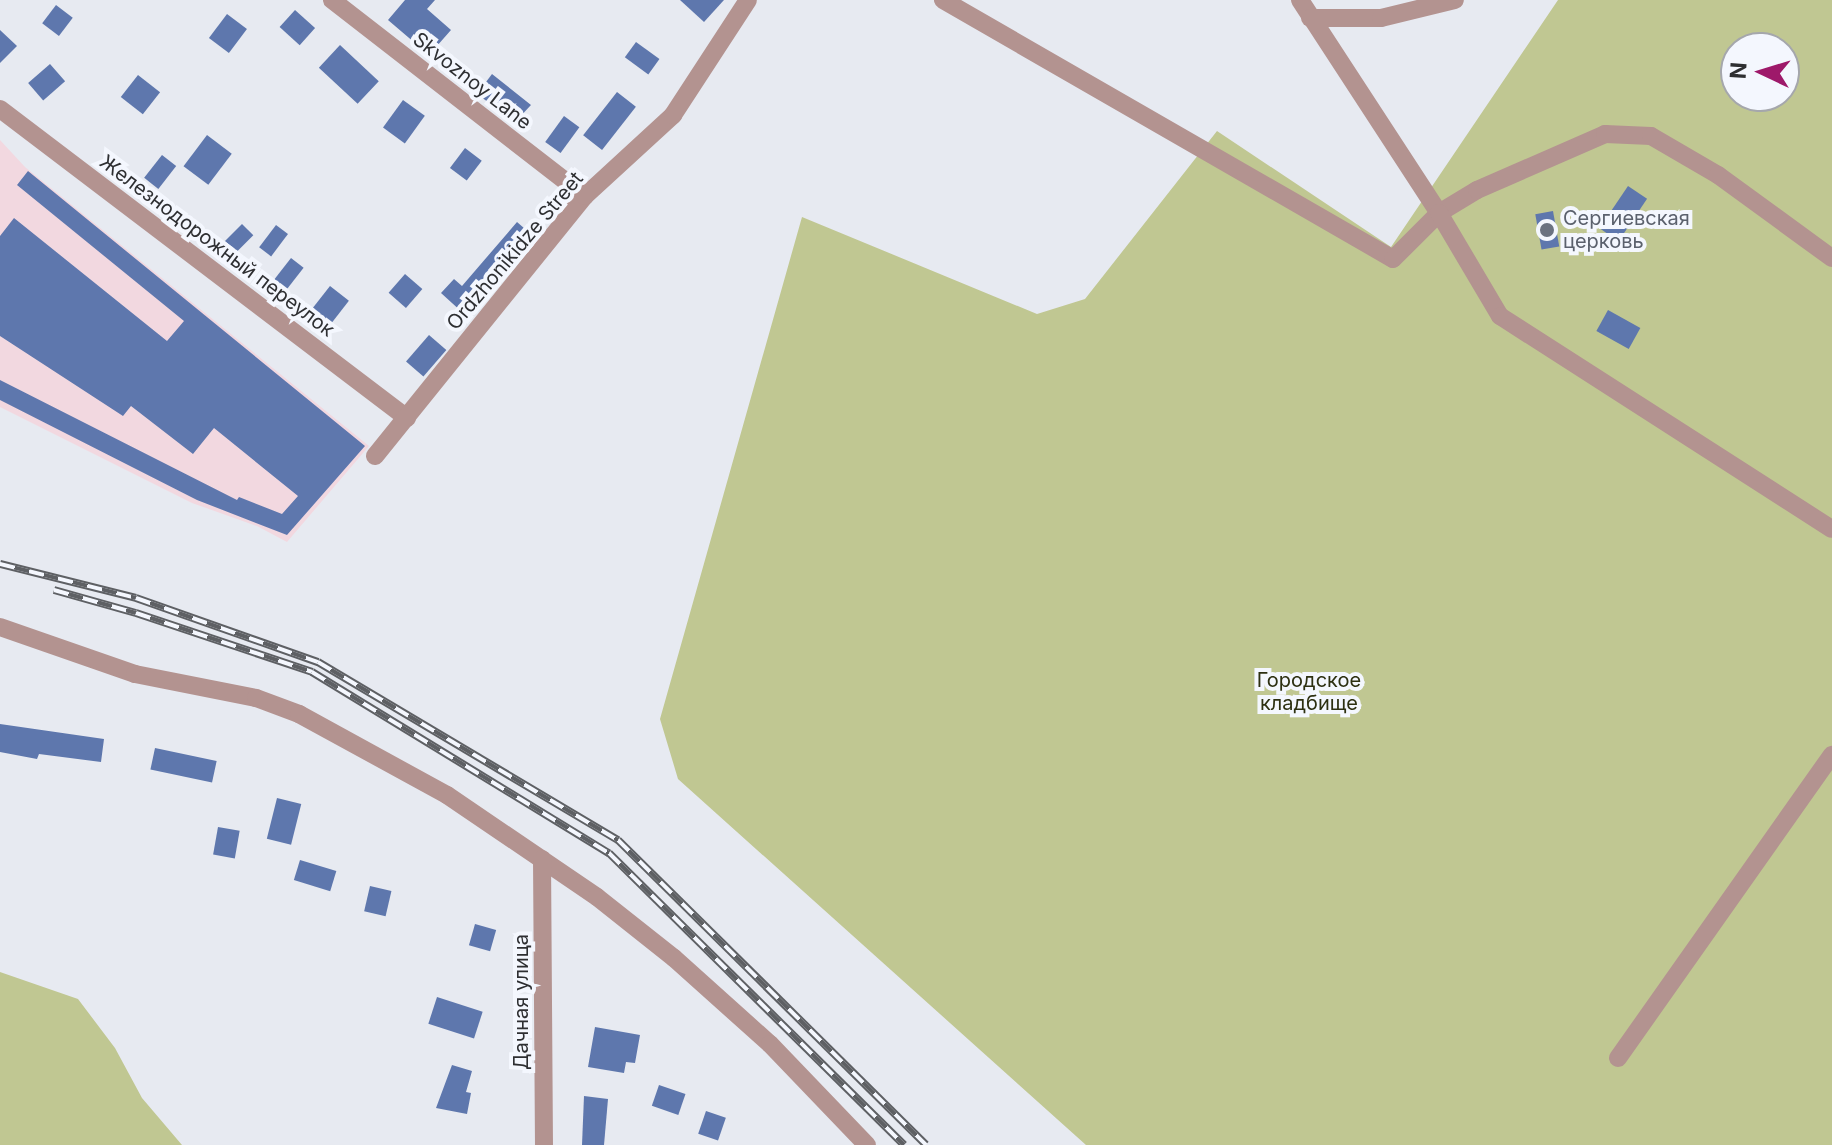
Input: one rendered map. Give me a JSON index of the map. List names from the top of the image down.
{
  "streets": {
    "street": [
      "Skvoznoy Lane",
      "Железнодорожный переулок",
      "Ordzhonikidze Street",
      "Дачная улица"
    ]
  },
  "crossings": [
    ["Skvoznoy Lane", "Ordzhonikidze Street"],
    ["Железнодорожный переулок", "Ordzhonikidze Street"]
  ],
  "parks": ["Городское кладбище"],
  "places": ["Сергиевская церковь"],
  "north": "left"
}
